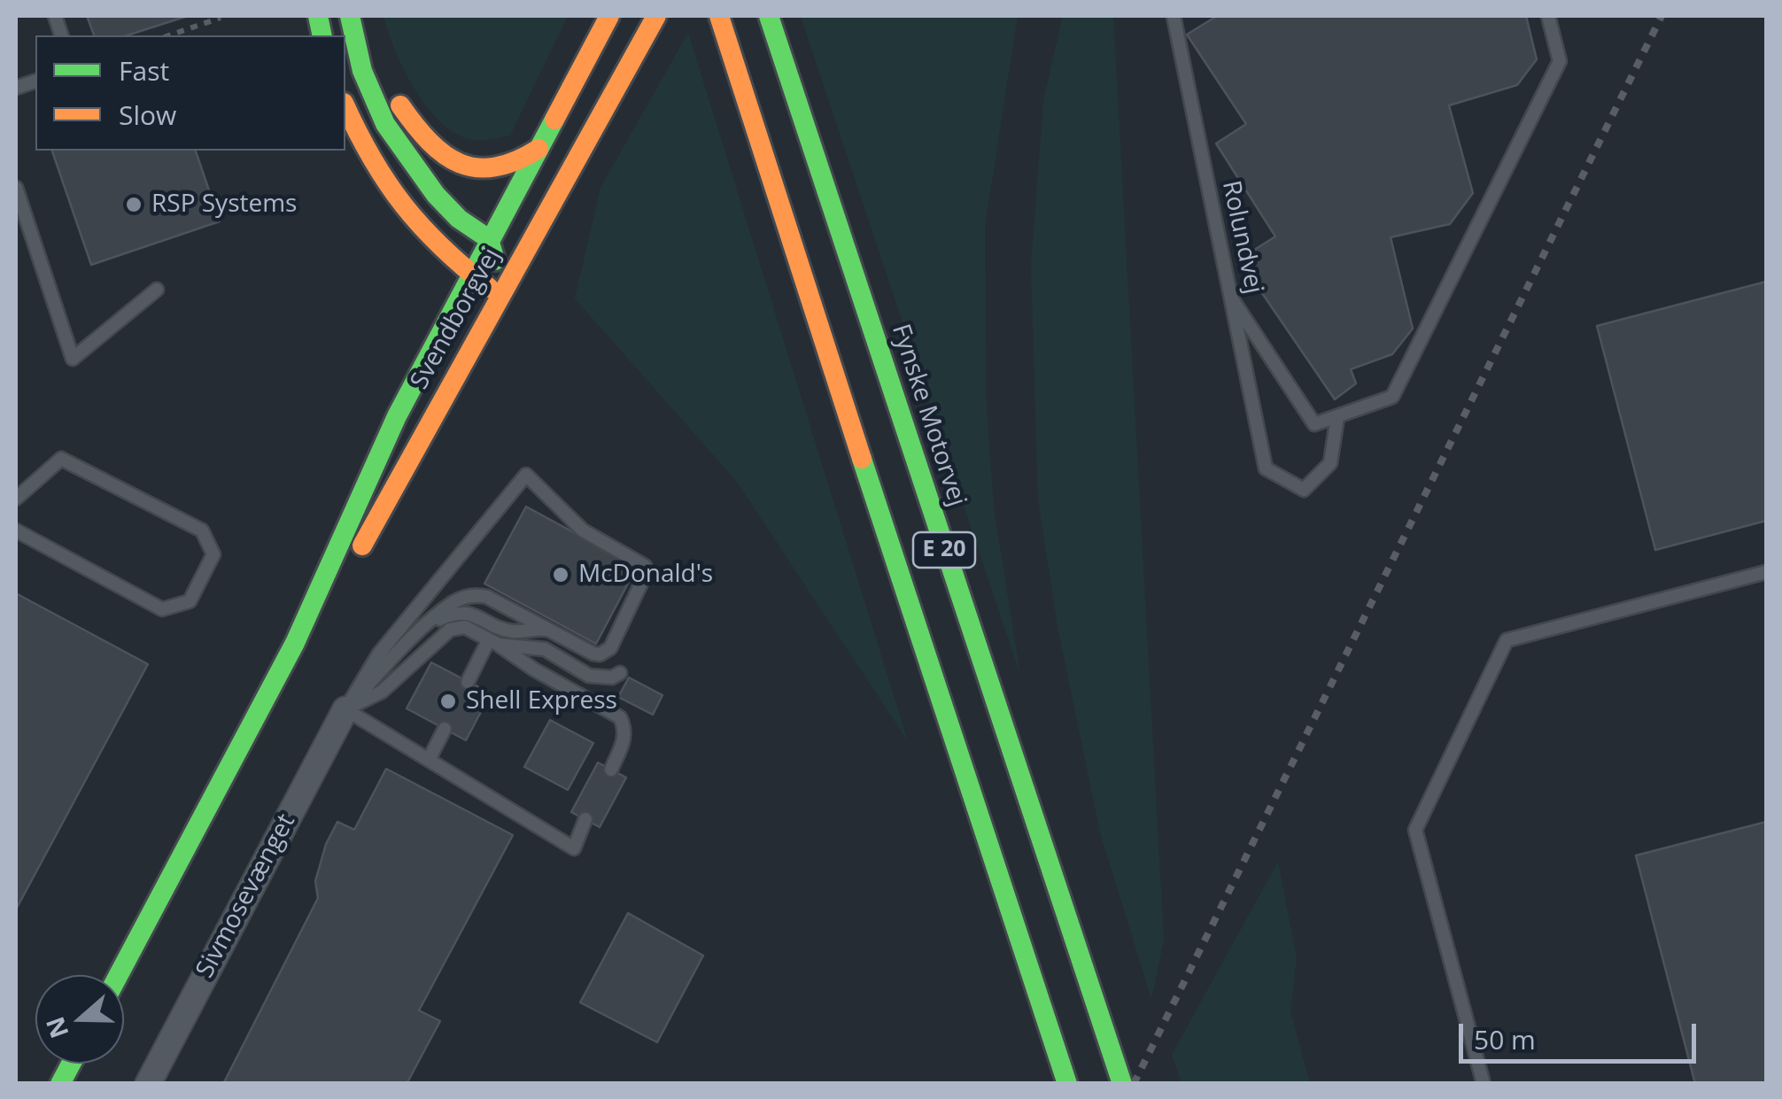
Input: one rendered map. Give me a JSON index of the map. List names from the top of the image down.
{
  "streets": {
    "main road": ["Svendborgvej", "Fynske Motorvej", "E 20"],
    "street": ["Sivmosevænget"],
    "lane": ["Rolundvej"]
  },
  "places": ["RSP Systems", "McDonald's", "Shell Express"],
  "legend": ["Fast", "Slow"],
  "scale_bar": "50 m",
  "north": "left"
}
